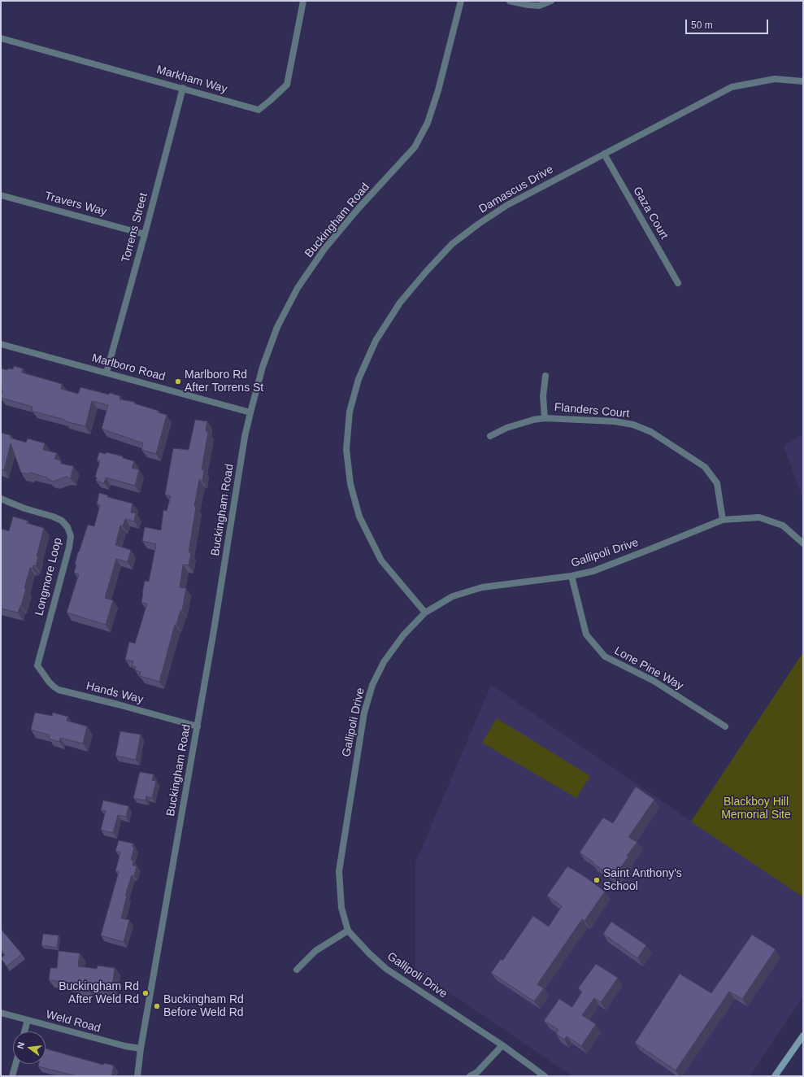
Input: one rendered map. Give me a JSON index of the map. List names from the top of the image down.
{
  "streets": {
    "street": [
      "Markham Way",
      "Damascus Drive",
      "Travers Way",
      "Gaza Court",
      "Buckingham Road",
      "Torrens Street",
      "Marlboro Road",
      "Flanders Court",
      "Gallipoli Drive",
      "Longmore Loop",
      "Lone Pine Way",
      "Hands Way",
      "Weld Road"
    ]
  },
  "crossings": [
    ["Markham Way", "Torrens Street"],
    ["Damascus Drive", "Gaza Court"],
    ["Damascus Drive", "Gallipoli Drive"],
    ["Travers Way", "Torrens Street"],
    ["Buckingham Road", "Marlboro Road"],
    ["Buckingham Road", "Hands Way"],
    ["Buckingham Road", "Weld Road"],
    ["Torrens Street", "Marlboro Road"],
    ["Flanders Court", "Gallipoli Drive"],
    ["Gallipoli Drive", "Lone Pine Way"],
    ["Longmore Loop", "Hands Way"]
  ],
  "parks": ["Blackboy Hill Memorial Site"],
  "places": [
    "Marlboro Rd After Torrens St",
    "Saint Anthony's School",
    "Buckingham Rd After Weld Rd",
    "Buckingham Rd Before Weld Rd"
  ],
  "scale_bar": "50 m",
  "north": "left"
}
